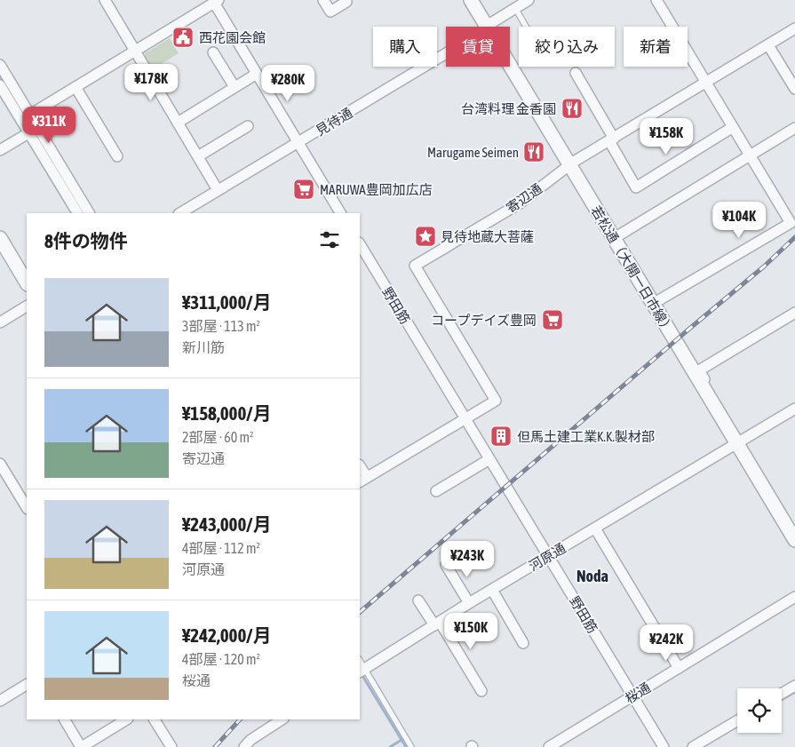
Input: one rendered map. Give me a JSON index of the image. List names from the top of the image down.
{
  "streets": {
    "street": [
      "見待通",
      "寄辺通",
      "若松通（大開一日市線）",
      "野田筋",
      "河原通",
      "桜通"
    ]
  },
  "crossings": [
    ["見待通", "若松通（大開一日市線）"],
    ["寄辺通", "若松通（大開一日市線）"],
    ["寄辺通", "野田筋"],
    ["若松通（大開一日市線）", "河原通"],
    ["野田筋", "河原通"],
    ["野田筋", "桜通"]
  ],
  "districts": ["Noda"],
  "places": {
    "public building": ["西花園会館"],
    "restaurant": ["台湾料理 金香園", "Marugame Seimen"],
    "supermarket": ["MARUWA豊岡加広店", "コープデイズ豊岡"],
    "place": ["見待地蔵大菩薩"],
    "building": ["但馬土建工業K.K.製材部"]
  },
  "page": {
    "chip": [
      "購入",
      "賃貸",
      "絞り込み",
      "新着"
    ],
    "price": [
      "¥178K",
      "¥280K",
      "¥311K",
      "¥158K",
      "¥104K",
      "¥243K",
      "¥150K",
      "¥242K"
    ],
    "heading": "8件の物件",
    "list": [
      {
        "name": "¥311,000/月",
        "note": "3部屋 · 113 m² · 新川筋"
      },
      {
        "name": "¥158,000/月",
        "note": "2部屋 · 60 m² · 寄辺通"
      },
      {
        "name": "¥243,000/月",
        "note": "4部屋 · 112 m² · 河原通"
      },
      {
        "name": "¥242,000/月",
        "note": "4部屋 · 120 m² · 桜通"
      }
    ]
  }
}
